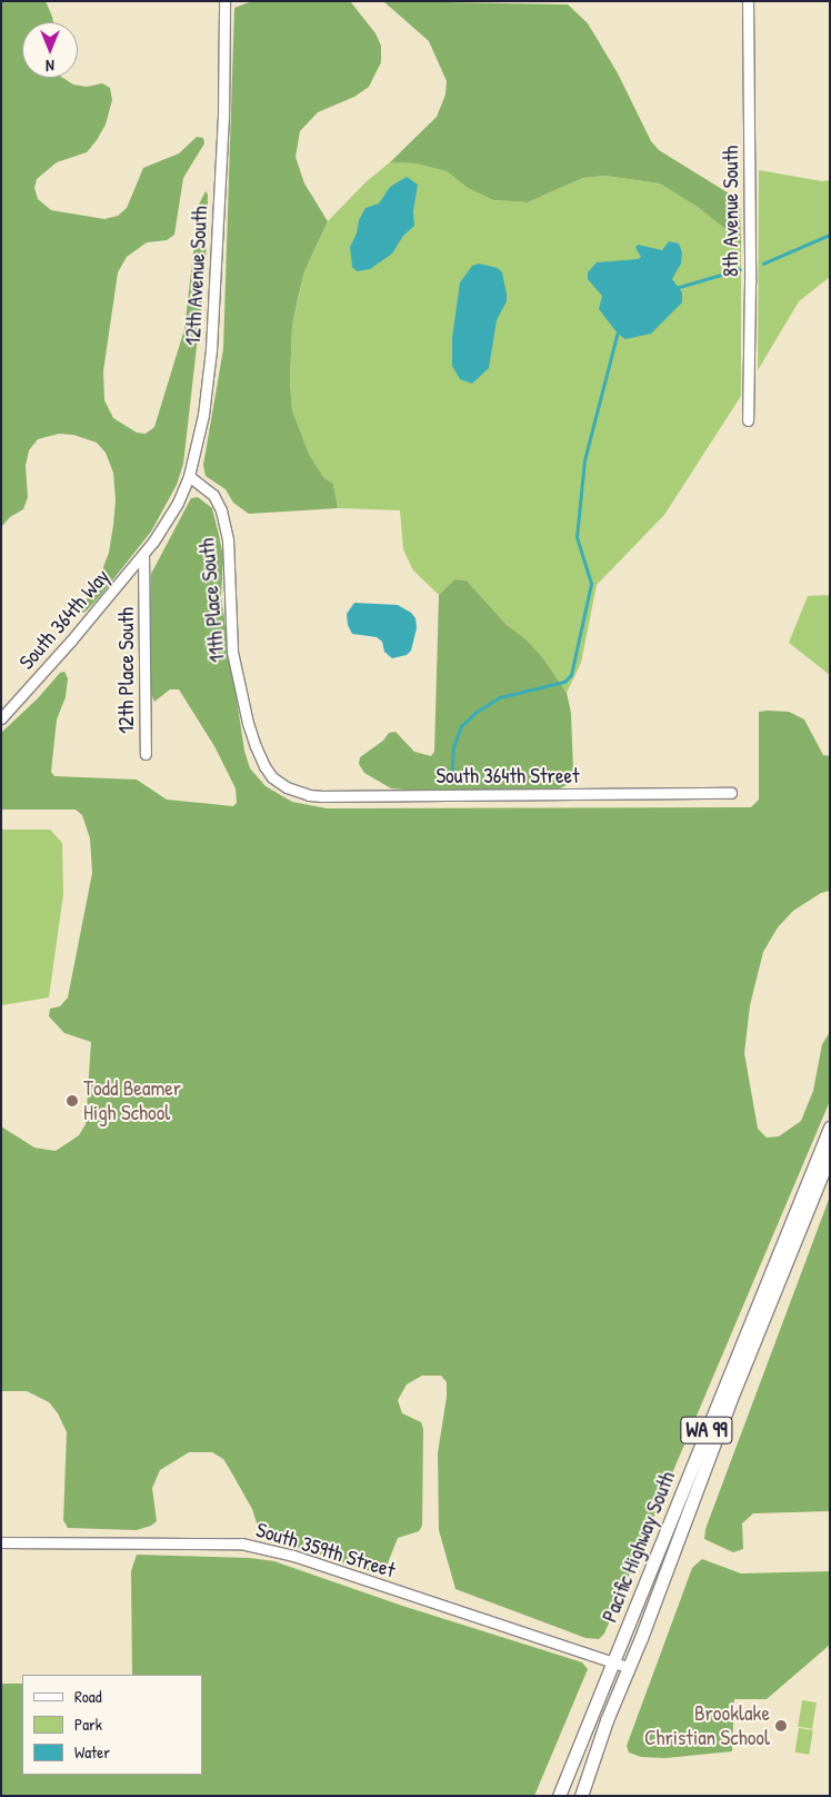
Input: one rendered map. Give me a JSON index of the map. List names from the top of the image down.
{
  "streets": {
    "main road": ["WA 99", "Pacific Highway South"],
    "street": [
      "8th Avenue South",
      "12th Avenue South",
      "11th Place South",
      "South 364th Way",
      "12th Place South",
      "South 364th Street",
      "South 359th Street"
    ]
  },
  "crossings": [
    ["12th Avenue South", "11th Place South"],
    ["12th Avenue South", "South 364th Way"],
    ["11th Place South", "South 364th Street"],
    ["South 364th Way", "12th Place South"],
    ["Pacific Highway South", "South 359th Street"]
  ],
  "places": ["Todd Beamer High School", "Brooklake Christian School"],
  "legend": ["Road", "Park", "Water"],
  "north": "bottom"
}
